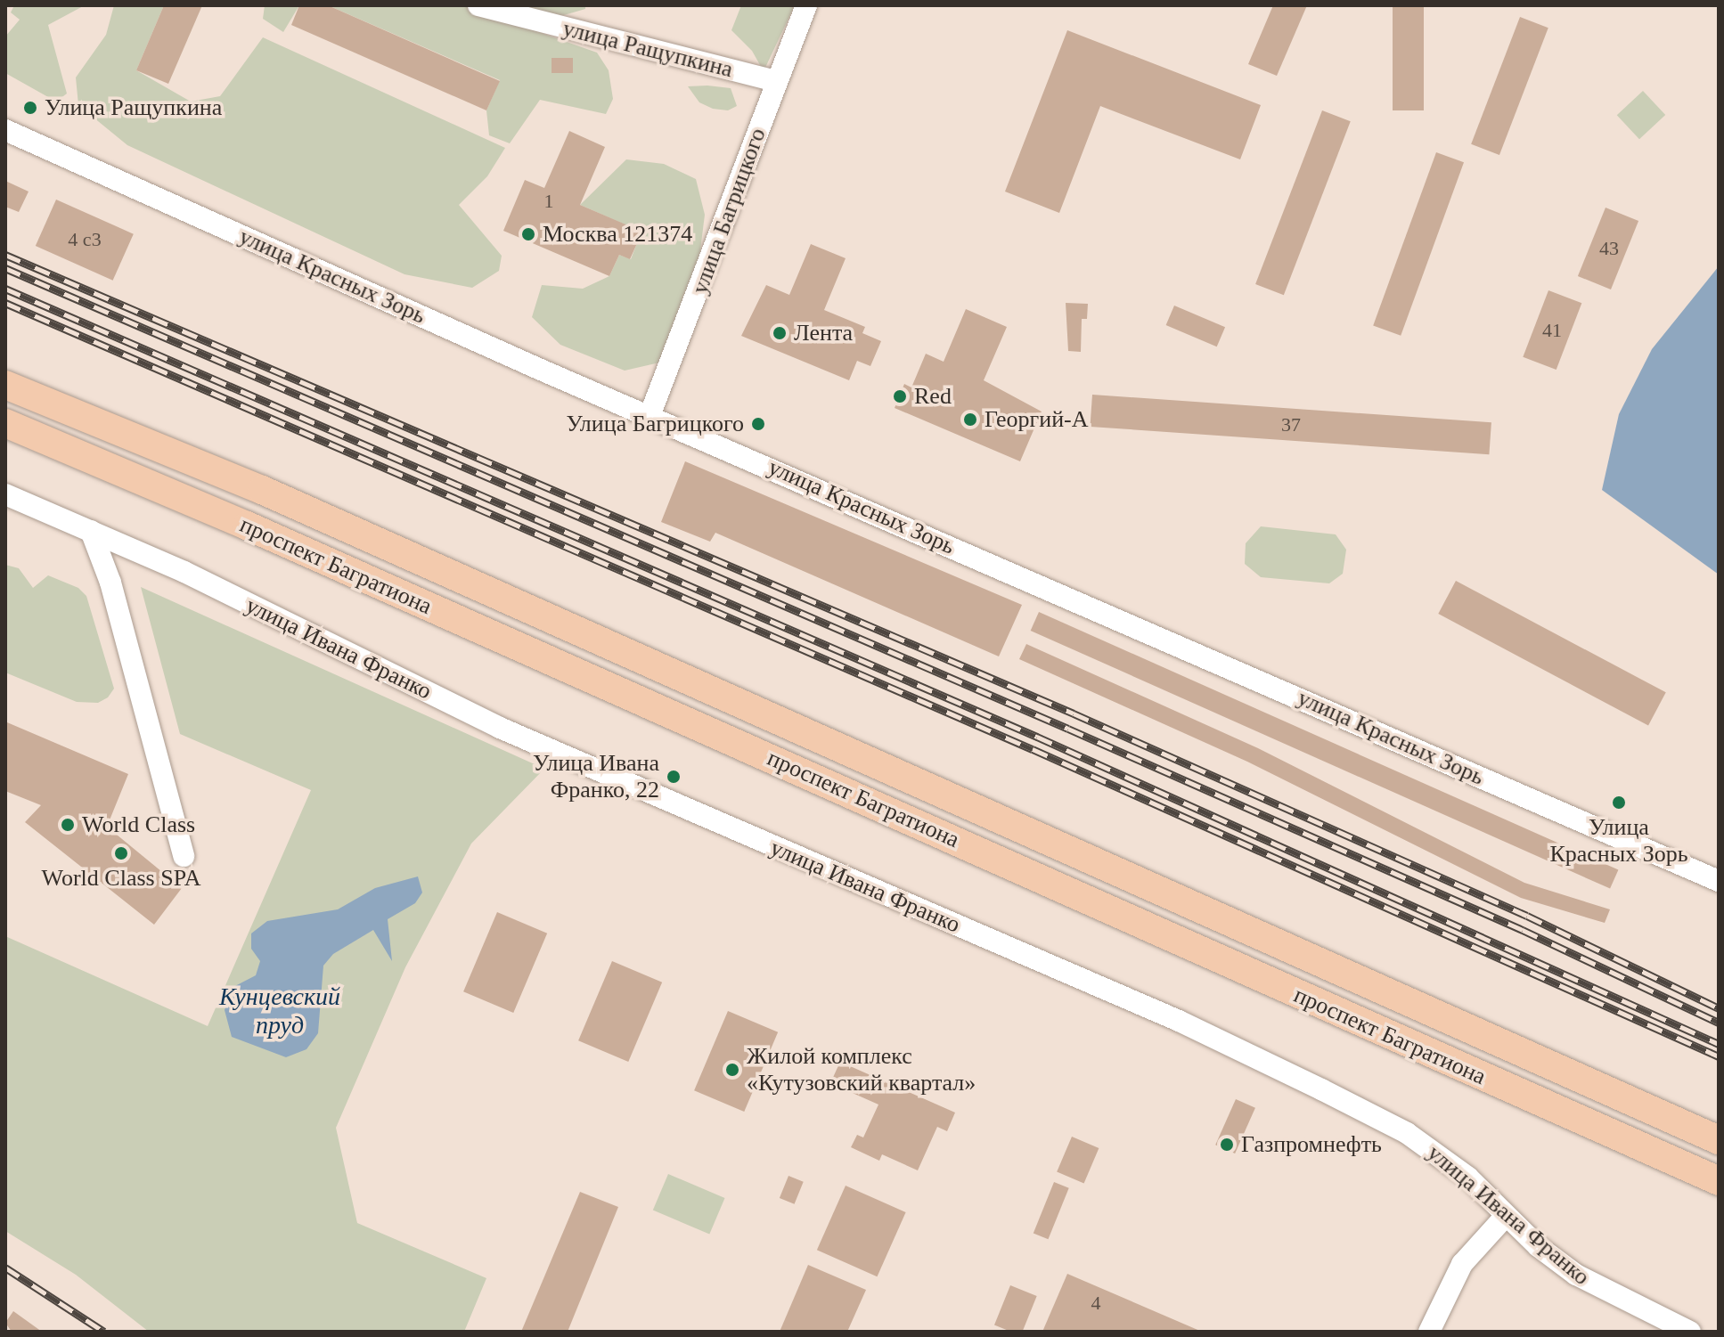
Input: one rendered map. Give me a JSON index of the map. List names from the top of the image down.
{
  "streets": {
    "main road": ["проспект Багратиона"],
    "street": [
      "улица Ращупкина",
      "улица Багрицкого",
      "улица Красных Зорь",
      "улица Ивана Франко"
    ]
  },
  "crossings": [
    ["улица Ращупкина", "улица Багрицкого"],
    ["улица Багрицкого", "улица Красных Зорь"]
  ],
  "water": ["Кунцевский пруд"],
  "places": [
    "Улица Ращупкина",
    "Москва 121374",
    "Лента",
    "Red",
    "Георгий-А",
    "Улица Багрицкого",
    "Улица Ивана Франко, 22",
    "Улица Красных Зорь",
    "World Class",
    "World Class SPA",
    "Жилой комплекс «Кутузовский квартал»",
    "Газпромнефть"
  ],
  "house_numbers": [
    "1",
    "4 с3",
    "43",
    "41",
    "37",
    "4"
  ]
}
